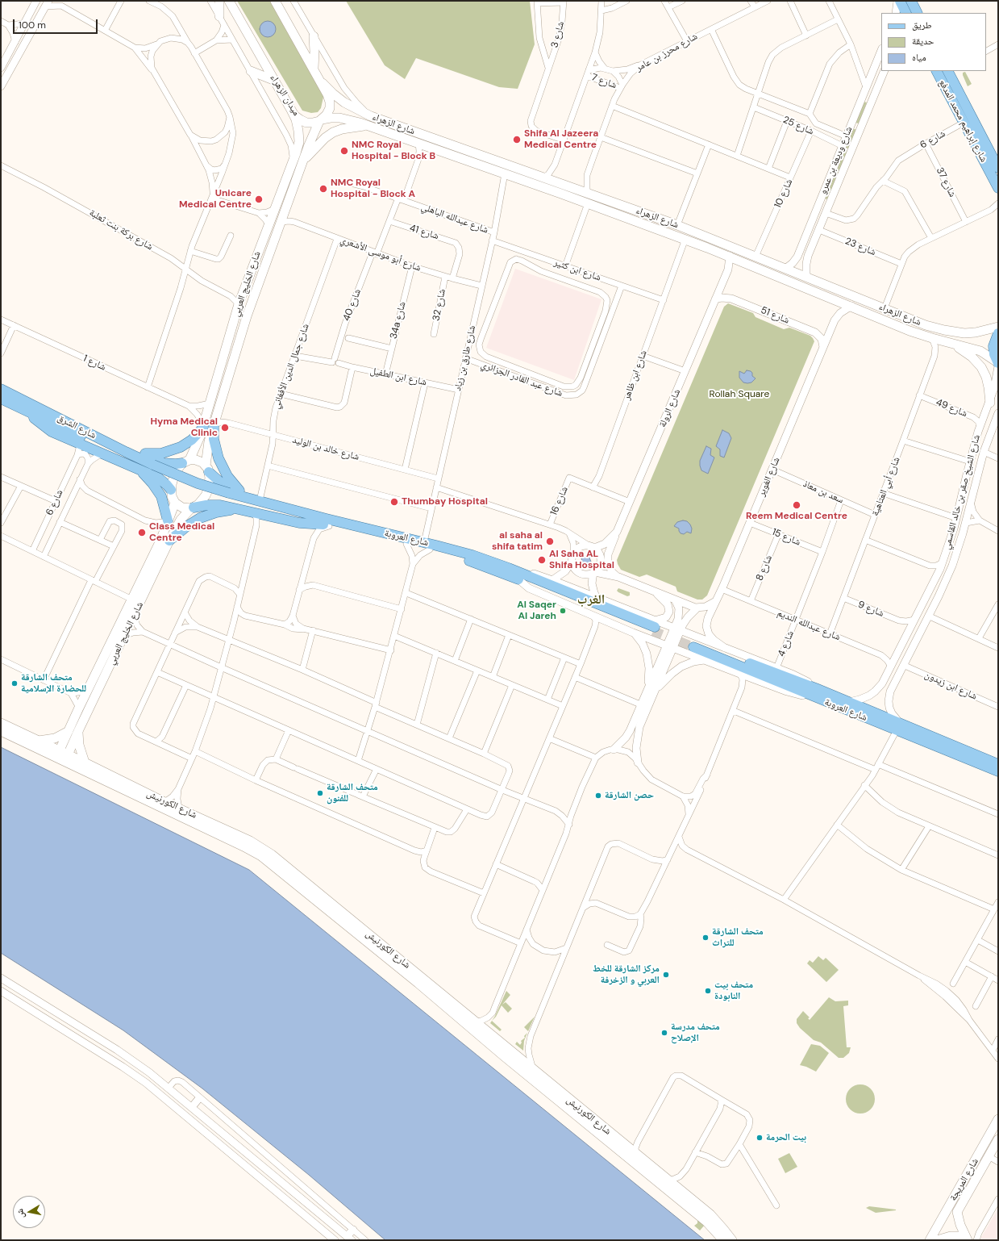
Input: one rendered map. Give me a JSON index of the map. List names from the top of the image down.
{
  "streets": {
    "main road": [
      "ميدان الزهراء",
      "شارع إبراهيم محمد المدفع",
      "شارع الزهراء",
      "شارع الخليج العربي",
      "شارع الشرق",
      "شارع العروبة",
      "شارع الكورنيش",
      "شارع المريجة"
    ],
    "street": [
      "شارع 3",
      "شارع محرز بن عامر",
      "شارع 7",
      "شارع 25",
      "شارع 6",
      "شارع وديعة بن عمرو",
      "شارع 37",
      "شارع 10",
      "شارع عبدالله الباهلي",
      "شارع بركة بنت ثعلبة",
      "شارع 41",
      "شارع 23",
      "شارع أبو موسى الأشعري",
      "شارع ابن كثير",
      "شارع 40",
      "شارع 32",
      "شارع 51",
      "34a شارع",
      "شارع طارق بن زياد",
      "شارع 1",
      "شارع جمال الدين الأفغاني",
      "شارع ابن ظاهر",
      "شارع ابن الطفيل",
      "شارع عبد القادر الجزائري",
      "شارع الرولة",
      "شارع 49",
      "شارع خالد بن الوليد",
      "شارع الغوير",
      "شارع أبي العتاهية",
      "سعد بن معاذ",
      "شارع الشيخ صقر بن خالد القاسمي",
      "شارع 16",
      "شارع 15",
      "شارع 8",
      "شارع 9",
      "شارع عبدالله النديم",
      "شارع 4",
      "شارع ابن زيدون"
    ]
  },
  "crossings": [
    ["شارع محرز بن عامر", "شارع 7"],
    ["شارع محرز بن عامر", "شارع الزهراء"],
    ["ميدان الزهراء", "شارع الزهراء"],
    ["ميدان الزهراء", "شارع الخليج العربي"],
    ["شارع إبراهيم محمد المدفع", "شارع 6"],
    ["شارع الزهراء", "شارع وديعة بن عمرو"],
    ["شارع الزهراء", "شارع 10"],
    ["شارع الزهراء", "شارع الخليج العربي"],
    ["شارع الزهراء", "شارع 40"],
    ["شارع الزهراء", "شارع طارق بن زياد"],
    ["شارع الزهراء", "شارع ابن ظاهر"],
    ["شارع الزهراء", "شارع الرولة"],
    ["شارع الزهراء", "شارع الغوير"],
    ["شارع الزهراء", "شارع أبي العتاهية"],
    ["شارع الزهراء", "شارع الشيخ صقر بن خالد القاسمي"],
    ["شارع 25", "شارع وديعة بن عمرو"],
    ["شارع 25", "شارع 10"],
    ["شارع 6", "شارع وديعة بن عمرو"],
    ["شارع 6", "شارع 37"],
    ["شارع وديعة بن عمرو", "شارع 23"],
    ["شارع عبدالله الباهلي", "شارع 40"],
    ["شارع عبدالله الباهلي", "شارع طارق بن زياد"],
    ["شارع بركة بنت ثعلبة", "شارع الخليج العربي"],
    ["شارع 41", "شارع أبو موسى الأشعري"],
    ["شارع 41", "شارع 40"],
    ["شارع أبو موسى الأشعري", "شارع الخليج العربي"],
    ["شارع أبو موسى الأشعري", "شارع 40"],
    ["شارع أبو موسى الأشعري", "شارع 32"],
    ["شارع أبو موسى الأشعري", "34a شارع"],
    ["شارع أبو موسى الأشعري", "شارع طارق بن زياد"],
    ["شارع أبو موسى الأشعري", "شارع جمال الدين الأفغاني"],
    ["شارع ابن كثير", "شارع طارق بن زياد"],
    ["شارع ابن كثير", "شارع ابن ظاهر"],
    ["شارع ابن كثير", "شارع عبد القادر الجزائري"],
    ["شارع الخليج العربي", "شارع 1"],
    ["شارع الخليج العربي", "شارع خالد بن الوليد"],
    ["شارع الخليج العربي", "شارع الكورنيش"],
    ["شارع 40", "شارع ابن الطفيل"],
    ["شارع 51", "شارع الرولة"],
    ["شارع 51", "شارع الغوير"],
    ["34a شارع", "شارع ابن الطفيل"],
    ["شارع طارق بن زياد", "شارع ابن الطفيل"],
    ["شارع طارق بن زياد", "شارع عبد القادر الجزائري"],
    ["شارع طارق بن زياد", "شارع خالد بن الوليد"],
    ["شارع طارق بن زياد", "شارع العروبة"],
    ["شارع جمال الدين الأفغاني", "شارع ابن الطفيل"],
    ["شارع جمال الدين الأفغاني", "شارع خالد بن الوليد"],
    ["شارع ابن ظاهر", "شارع 16"],
    ["شارع 49", "شارع أبي العتاهية"],
    ["شارع 49", "شارع الشيخ صقر بن خالد القاسمي"],
    ["شارع الشرق", "شارع العروبة"],
    ["شارع الغوير", "سعد بن معاذ"],
    ["شارع الغوير", "شارع 15"],
    ["شارع الغوير", "شارع عبدالله النديم"],
    ["شارع أبي العتاهية", "سعد بن معاذ"],
    ["شارع أبي العتاهية", "شارع 9"],
    ["شارع أبي العتاهية", "شارع عبدالله النديم"],
    ["سعد بن معاذ", "شارع 4"],
    ["شارع الشيخ صقر بن خالد القاسمي", "شارع العروبة"],
    ["شارع الشيخ صقر بن خالد القاسمي", "شارع 9"],
    ["شارع الشيخ صقر بن خالد القاسمي", "شارع عبدالله النديم"],
    ["شارع الشيخ صقر بن خالد القاسمي", "شارع ابن زيدون"],
    ["شارع 15", "شارع 8"],
    ["شارع 15", "شارع 4"],
    ["شارع 8", "شارع عبدالله النديم"],
    ["شارع عبدالله النديم", "شارع 4"]
  ],
  "districts": ["الغرب"],
  "parks": ["Rollah Square"],
  "places": [
    "Shifa Al Jazeera Medical Centre",
    "NMC Royal Hospital - Block B",
    "NMC Royal Hospital - Block A",
    "Unicare Medical Centre",
    "Hyma Medical Clinic",
    "Thumbay Hospital",
    "Reem Medical Centre",
    "Class Medical Centre",
    "al saha al shifa tatim",
    "Al Saha AL Shifa Hospital",
    "Al Saqer Al Jareh",
    "متحف الشارقة للحضارة الإسلامية",
    "متحف الشارقة للفنون",
    "حصن الشارقة",
    "متحف الشارقة للتراث",
    "مركز الشارقة للخط العربي و الزخرفة",
    "متحف بيت النابودة",
    "متحف مدرسة الإصلاح",
    "بيت الحرمة"
  ],
  "legend": ["طريق", "حديقة", "مياه"],
  "scale_bar": "100 m",
  "north": "left"
}
